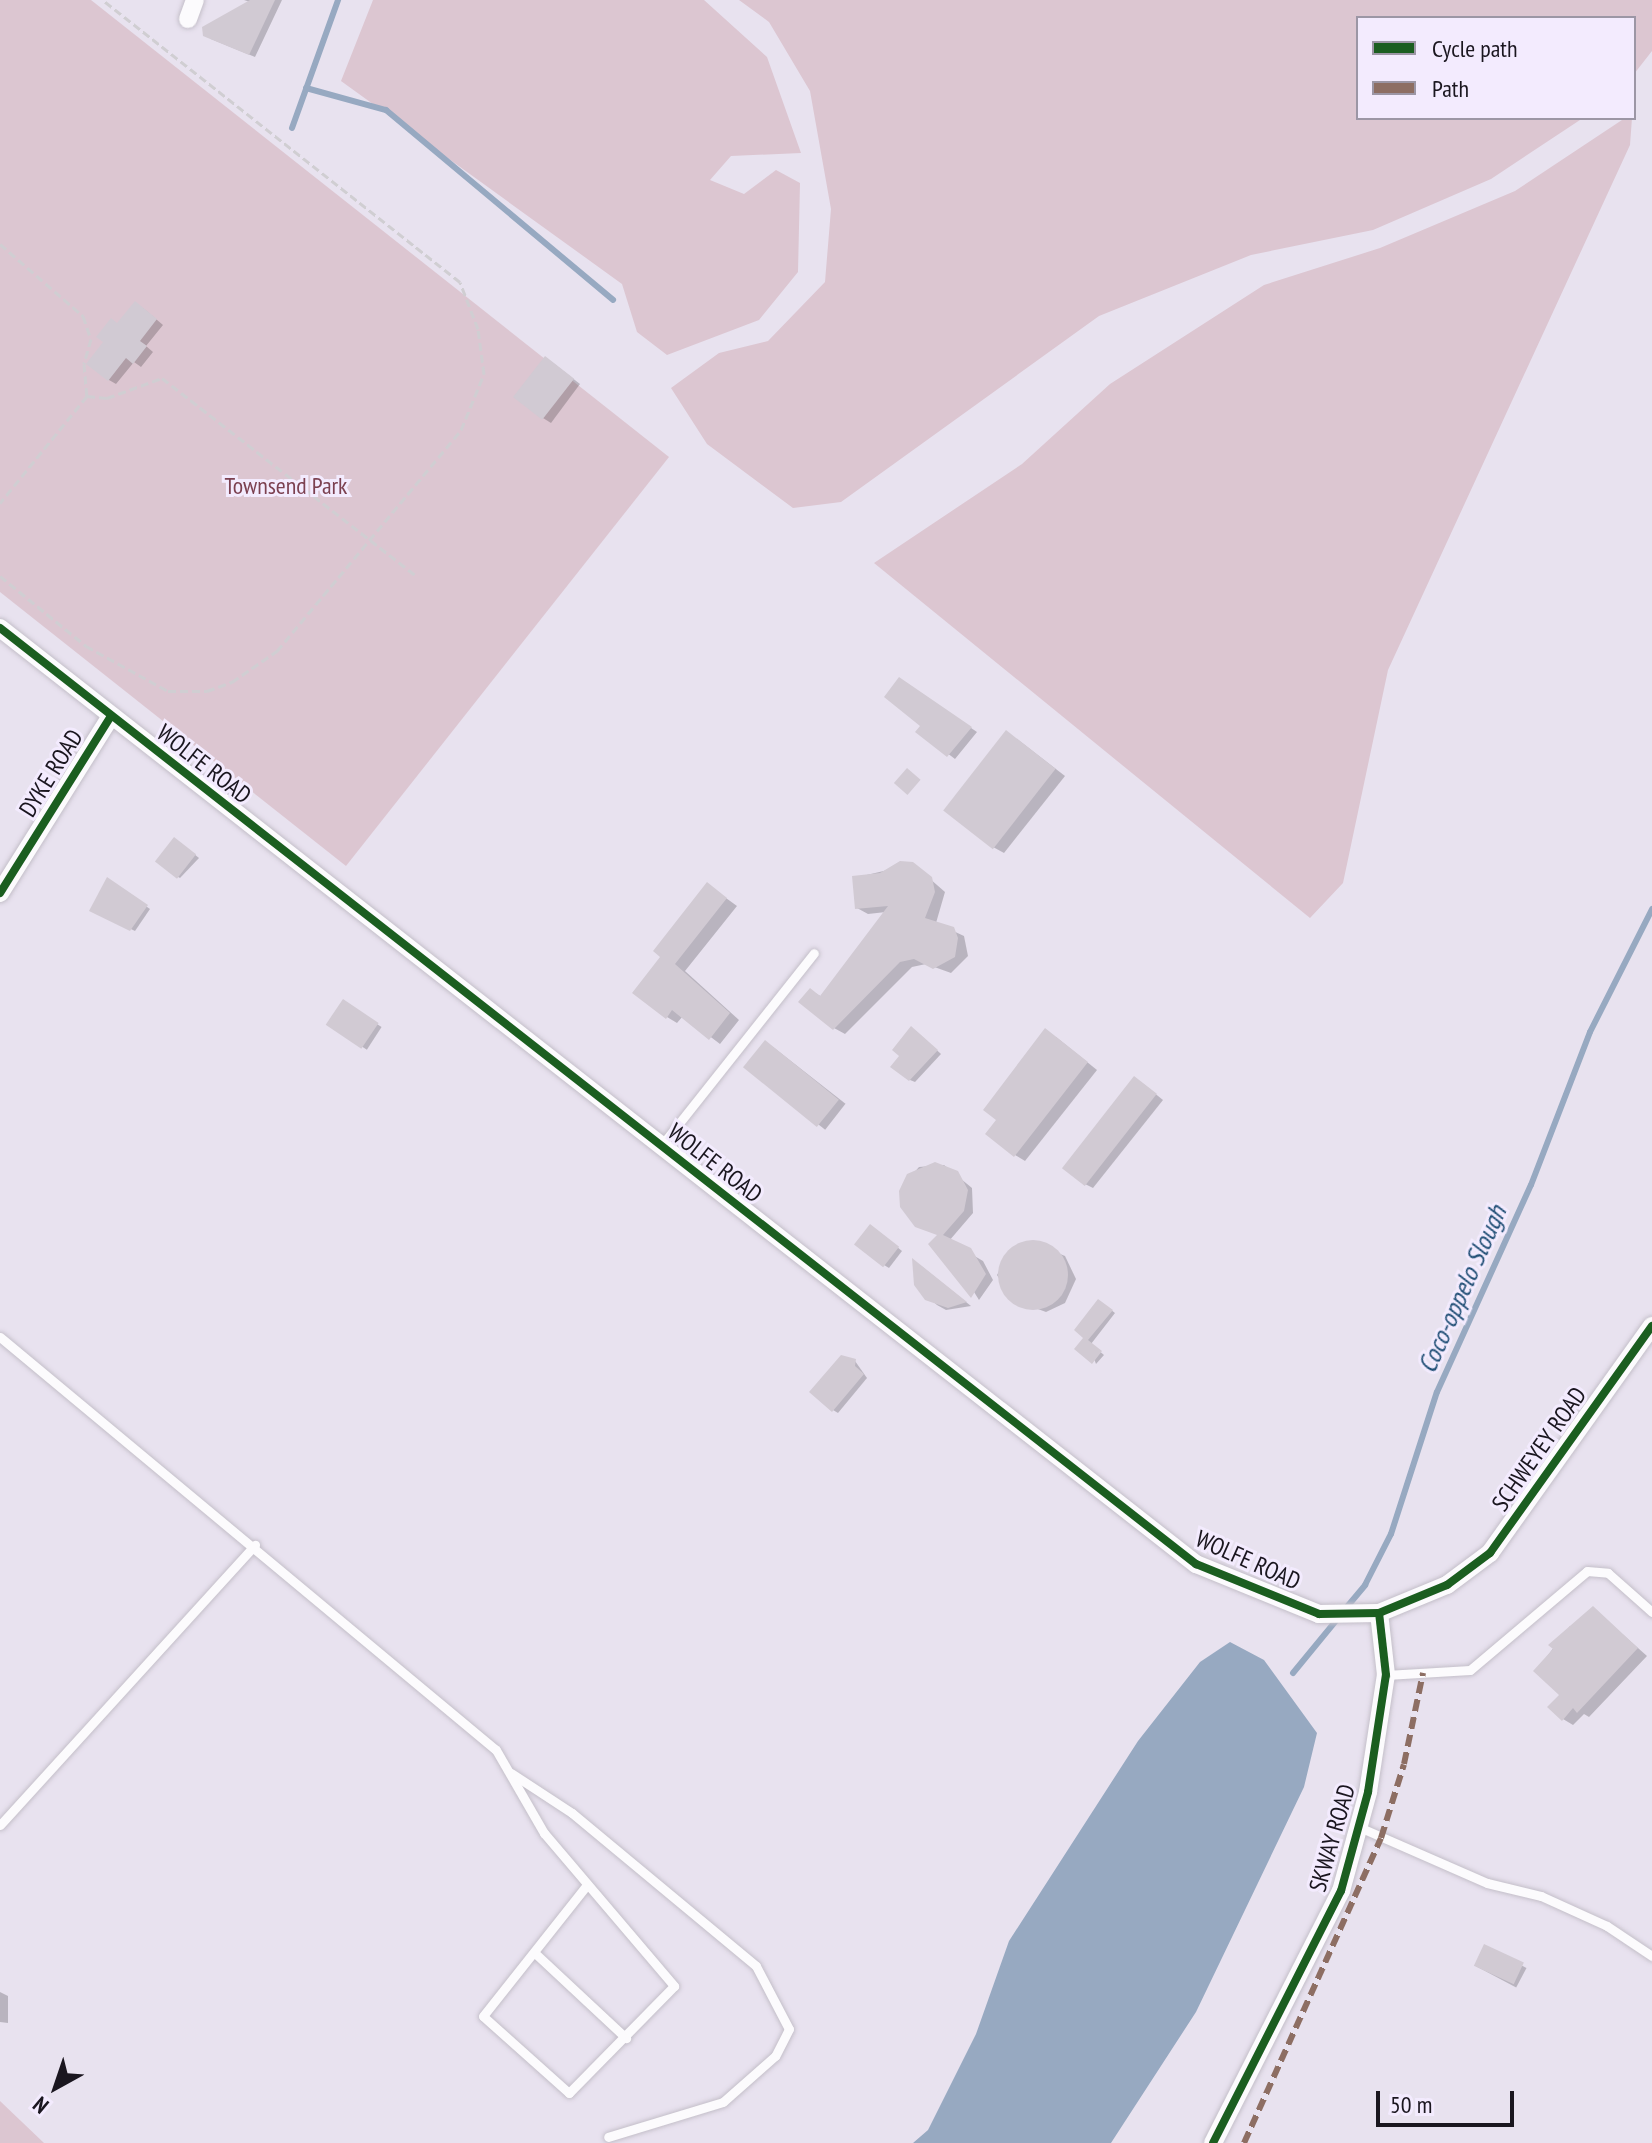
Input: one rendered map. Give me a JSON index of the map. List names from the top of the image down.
{
  "streets": {
    "street": [
      "WOLFE ROAD",
      "DYKE ROAD",
      "SCHWEYEY ROAD",
      "SKWAY ROAD"
    ]
  },
  "crossings": [
    ["WOLFE ROAD", "DYKE ROAD"],
    ["WOLFE ROAD", "SCHWEYEY ROAD"],
    ["WOLFE ROAD", "SKWAY ROAD"]
  ],
  "water": ["Coco-oppelo Slough"],
  "parks": ["Townsend Park"],
  "legend": ["Cycle path", "Path"],
  "scale_bar": "50 m",
  "north": "bottom left"
}
